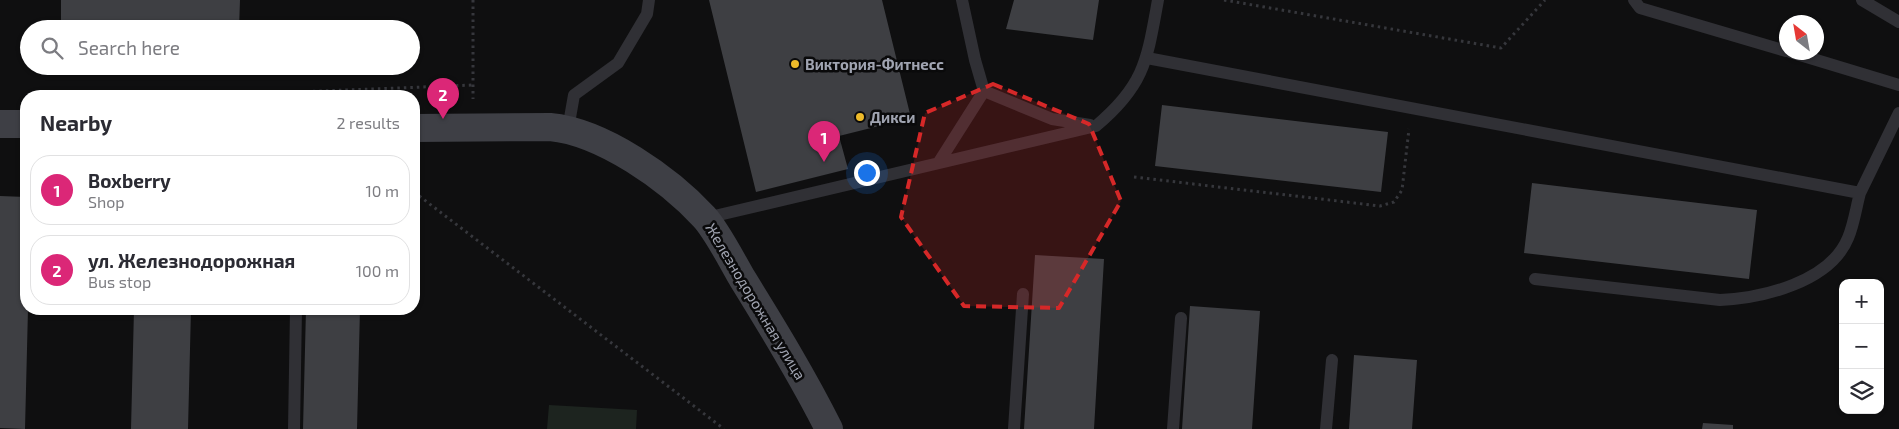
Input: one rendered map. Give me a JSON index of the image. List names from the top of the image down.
{
  "streets": {
    "street": ["Железнодорожная улица"]
  },
  "places": ["Виктория-Фитнесс", "Дикси"],
  "north": "top left",
  "page": {
    "search": "Search here",
    "pins": ["2", "1"],
    "heading": ["Nearby", "2 results"],
    "list": [
      {
        "mark": "1",
        "name": "Boxberry",
        "note": "Shop",
        "value": "10 m"
      },
      {
        "mark": "2",
        "name": "ул. Железнодорожная",
        "note": "Bus stop",
        "value": "100 m"
      }
    ],
    "map_buttons": ["+", "−"]
  }
}
